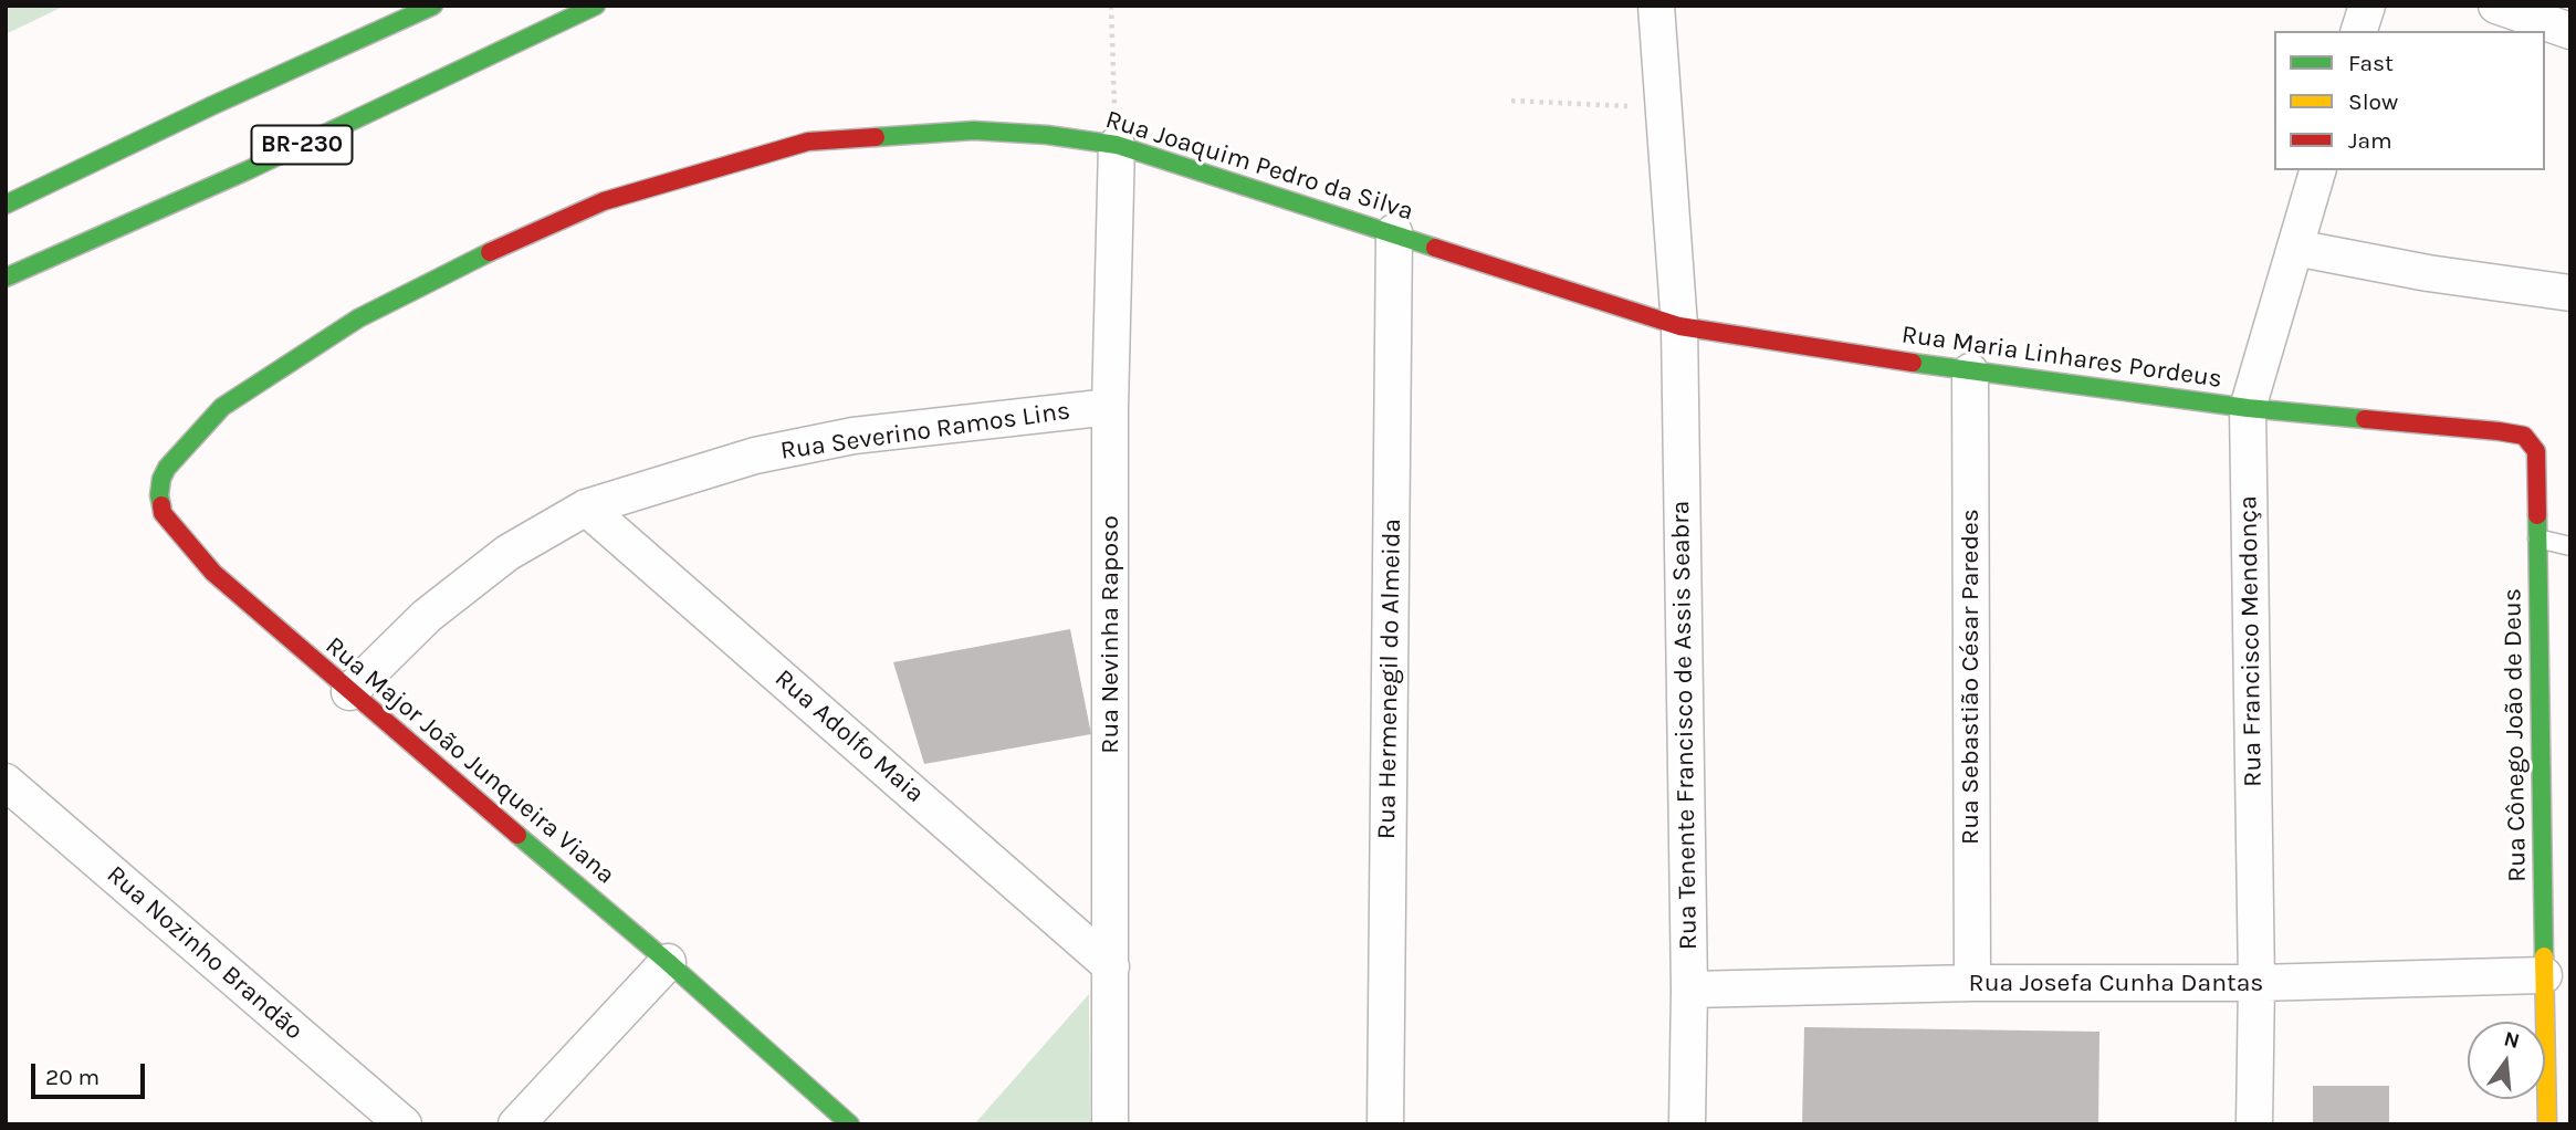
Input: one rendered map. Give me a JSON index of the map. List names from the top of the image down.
{
  "streets": {
    "main road": [
      "BR-230",
      "Rua Joaquim Pedro da Silva",
      "Rua Maria Linhares Pordeus",
      "Rua Cônego João de Deus",
      "Rua Major João Junqueira Viana"
    ],
    "street": [
      "Rua Severino Ramos Lins",
      "Rua Nevinha Raposo",
      "Rua Francisco Mendonça",
      "Rua Sebastião César Paredes",
      "Rua Hermenegil do Almeida",
      "Rua Tenente Francisco de Assis Seabra",
      "Rua Adolfo Maia",
      "Rua Nozinho Brandão",
      "Rua Josefa Cunha Dantas"
    ]
  },
  "crossings": [
    ["Rua Joaquim Pedro da Silva", "Rua Maria Linhares Pordeus"],
    ["Rua Joaquim Pedro da Silva", "Rua Nevinha Raposo"],
    ["Rua Joaquim Pedro da Silva", "Rua Hermenegil do Almeida"],
    ["Rua Joaquim Pedro da Silva", "Rua Tenente Francisco de Assis Seabra"],
    ["Rua Joaquim Pedro da Silva", "Rua Major João Junqueira Viana"],
    ["Rua Maria Linhares Pordeus", "Rua Francisco Mendonça"],
    ["Rua Maria Linhares Pordeus", "Rua Sebastião César Paredes"],
    ["Rua Maria Linhares Pordeus", "Rua Tenente Francisco de Assis Seabra"],
    ["Rua Maria Linhares Pordeus", "Rua Cônego João de Deus"],
    ["Rua Severino Ramos Lins", "Rua Nevinha Raposo"],
    ["Rua Severino Ramos Lins", "Rua Adolfo Maia"],
    ["Rua Severino Ramos Lins", "Rua Major João Junqueira Viana"],
    ["Rua Nevinha Raposo", "Rua Adolfo Maia"],
    ["Rua Francisco Mendonça", "Rua Josefa Cunha Dantas"],
    ["Rua Sebastião César Paredes", "Rua Josefa Cunha Dantas"],
    ["Rua Tenente Francisco de Assis Seabra", "Rua Josefa Cunha Dantas"],
    ["Rua Cônego João de Deus", "Rua Josefa Cunha Dantas"]
  ],
  "legend": ["Fast", "Slow", "Jam"],
  "scale_bar": "20 m",
  "north": "top"
}
